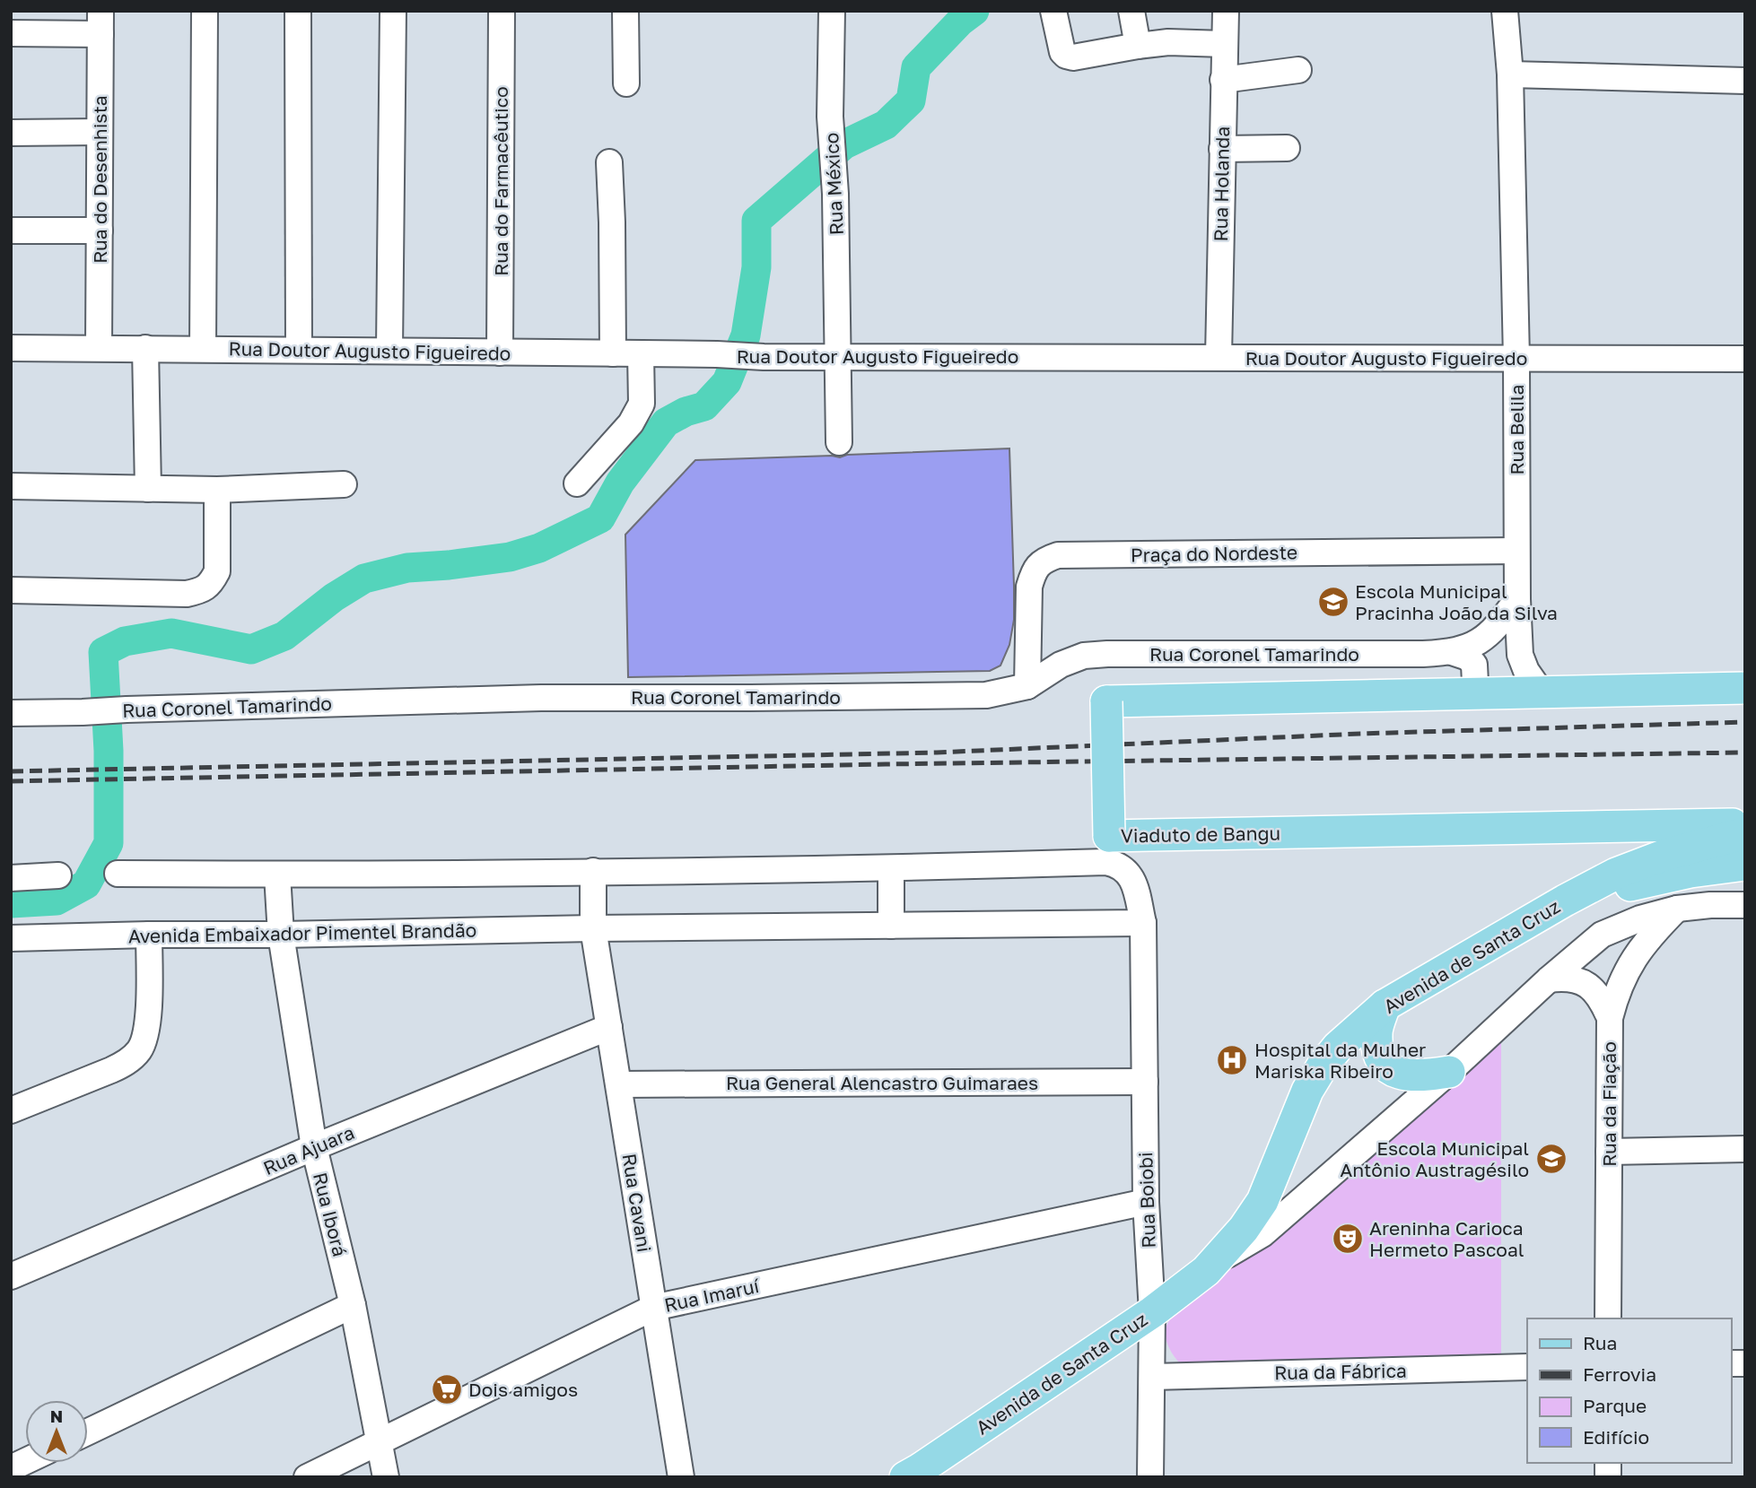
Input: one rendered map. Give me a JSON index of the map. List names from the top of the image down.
{
  "streets": {
    "main road": ["Viaduto de Bangu", "Avenida de Santa Cruz"],
    "street": [
      "Rua do Desenhista",
      "Rua do Farmacêutico",
      "Rua México",
      "Rua Holanda",
      "Rua Doutor Augusto Figueiredo",
      "Rua Belila",
      "Praça do Nordeste",
      "Rua Coronel Tamarindo",
      "Avenida Embaixador Pimentel Brandão",
      "Rua General Alencastro Guimaraes",
      "Rua da Fiação",
      "Rua Ajuara",
      "Rua Boiobi",
      "Rua Cavani",
      "Rua Iborá",
      "Rua Imaruí",
      "Rua da Fábrica"
    ]
  },
  "crossings": [
    ["Rua do Desenhista", "Rua Doutor Augusto Figueiredo"],
    ["Rua do Farmacêutico", "Rua Doutor Augusto Figueiredo"],
    ["Rua México", "Rua Doutor Augusto Figueiredo"],
    ["Rua Holanda", "Rua Doutor Augusto Figueiredo"],
    ["Rua Doutor Augusto Figueiredo", "Rua Belila"],
    ["Rua Belila", "Praça do Nordeste"],
    ["Rua Belila", "Rua Coronel Tamarindo"],
    ["Praça do Nordeste", "Rua Coronel Tamarindo"],
    ["Avenida Embaixador Pimentel Brandão", "Rua Boiobi"],
    ["Avenida Embaixador Pimentel Brandão", "Rua Cavani"],
    ["Avenida Embaixador Pimentel Brandão", "Rua Iborá"],
    ["Avenida de Santa Cruz", "Rua da Fiação"],
    ["Avenida de Santa Cruz", "Rua Boiobi"],
    ["Rua General Alencastro Guimaraes", "Rua Boiobi"],
    ["Rua General Alencastro Guimaraes", "Rua Cavani"],
    ["Rua Ajuara", "Rua Cavani"],
    ["Rua Ajuara", "Rua Iborá"],
    ["Rua Boiobi", "Rua Imaruí"],
    ["Rua Boiobi", "Rua da Fábrica"],
    ["Rua Cavani", "Rua Imaruí"],
    ["Rua Iborá", "Rua Imaruí"]
  ],
  "places": {
    "school or university": ["Escola Municipal Pracinha João da Silva", "Escola Municipal Antônio Austragésilo"],
    "hospital": ["Hospital da Mulher Mariska Ribeiro"],
    "theatre": ["Areninha Carioca Hermeto Pascoal"],
    "supermarket": ["Dois amigos"]
  },
  "legend": [
    "Rua",
    "Ferrovia",
    "Parque",
    "Edifício"
  ],
  "north": "top"
}
